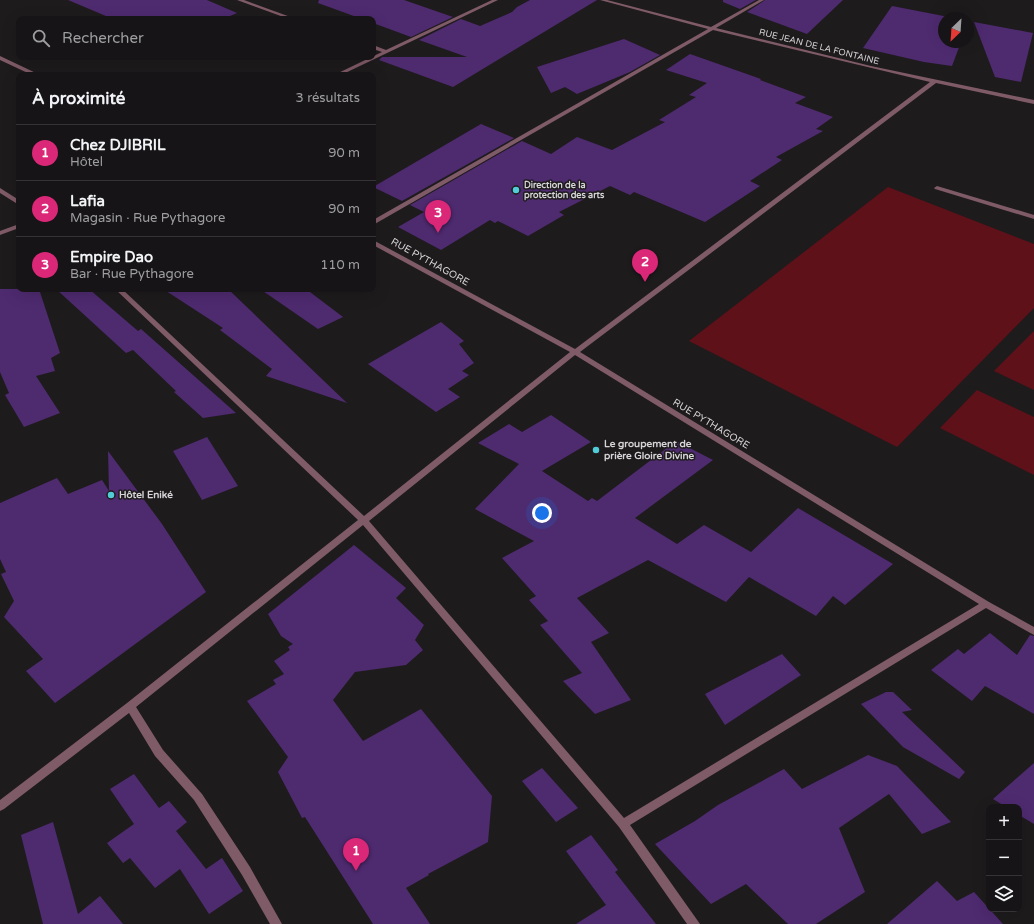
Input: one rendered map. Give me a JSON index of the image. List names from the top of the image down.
{
  "streets": {
    "street": ["RUE JEAN DE LA FONTAINE", "RUE PYTHAGORE"]
  },
  "places": ["Direction de la protection des arts", "Le groupement de prière Gloire Divine", "Hôtel Eniké"],
  "north": "bottom left",
  "page": {
    "search": "Rechercher",
    "heading": ["À proximité", "3 résultats"],
    "list": [
      {
        "mark": "1",
        "name": "Chez DJIBRIL",
        "note": "Hôtel",
        "value": "90 m"
      },
      {
        "mark": "2",
        "name": "Lafia",
        "note": "Magasin · Rue Pythagore",
        "value": "90 m"
      },
      {
        "mark": "3",
        "name": "Empire Dao",
        "note": "Bar · Rue Pythagore",
        "value": "110 m"
      }
    ],
    "pins": ["3", "2", "1"],
    "map_buttons": ["+", "−"]
  }
}
